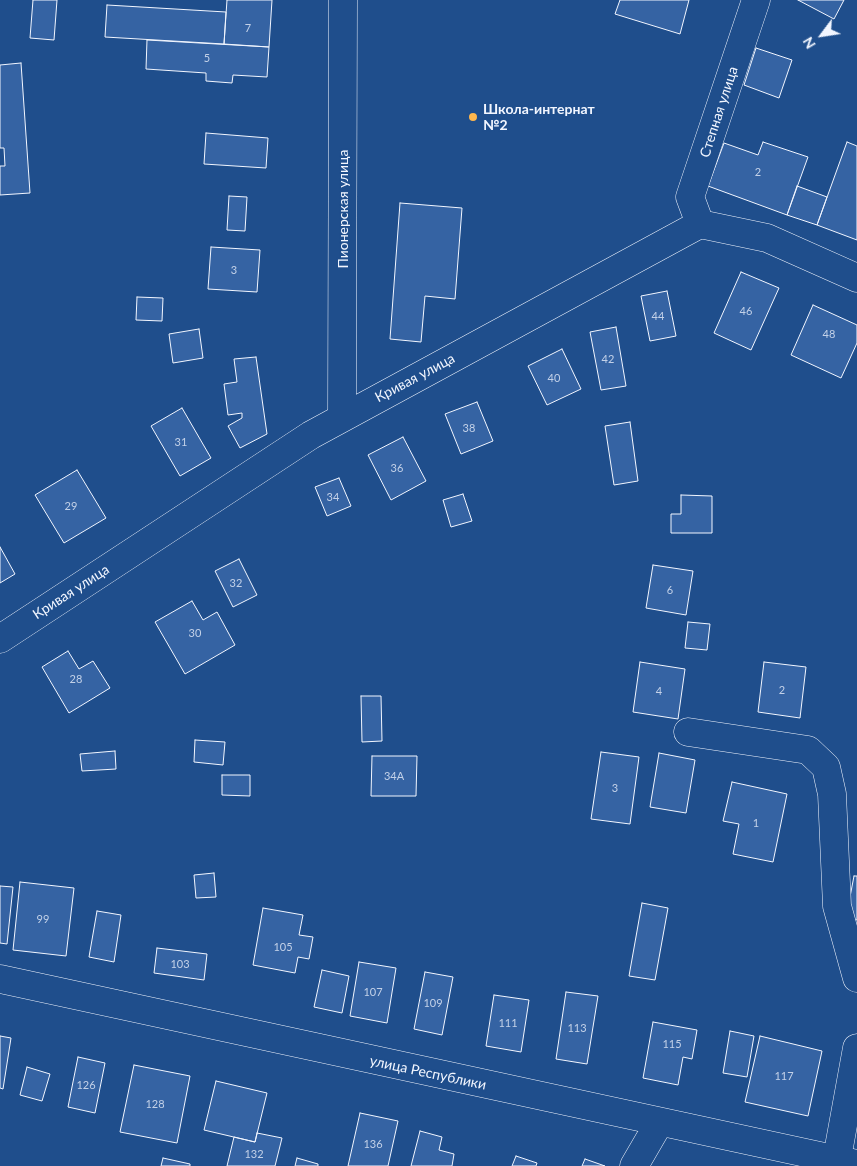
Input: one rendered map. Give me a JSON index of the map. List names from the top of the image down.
{
  "streets": {
    "street": [
      "Степная улица",
      "Пионерская улица",
      "Кривая улица",
      "улица Республики"
    ]
  },
  "crossings": [
    ["Степная улица", "Кривая улица"],
    ["Пионерская улица", "Кривая улица"]
  ],
  "places": ["Школа-интернат №2"],
  "house_numbers": [
    "7",
    "5",
    "2",
    "3",
    "46",
    "44",
    "48",
    "42",
    "40",
    "38",
    "31",
    "36",
    "34",
    "29",
    "32",
    "6",
    "30",
    "28",
    "2",
    "4",
    "34А",
    "3",
    "1",
    "99",
    "105",
    "103",
    "107",
    "109",
    "111",
    "113",
    "115",
    "117",
    "126",
    "128",
    "136",
    "132"
  ],
  "north": "bottom left"
}
